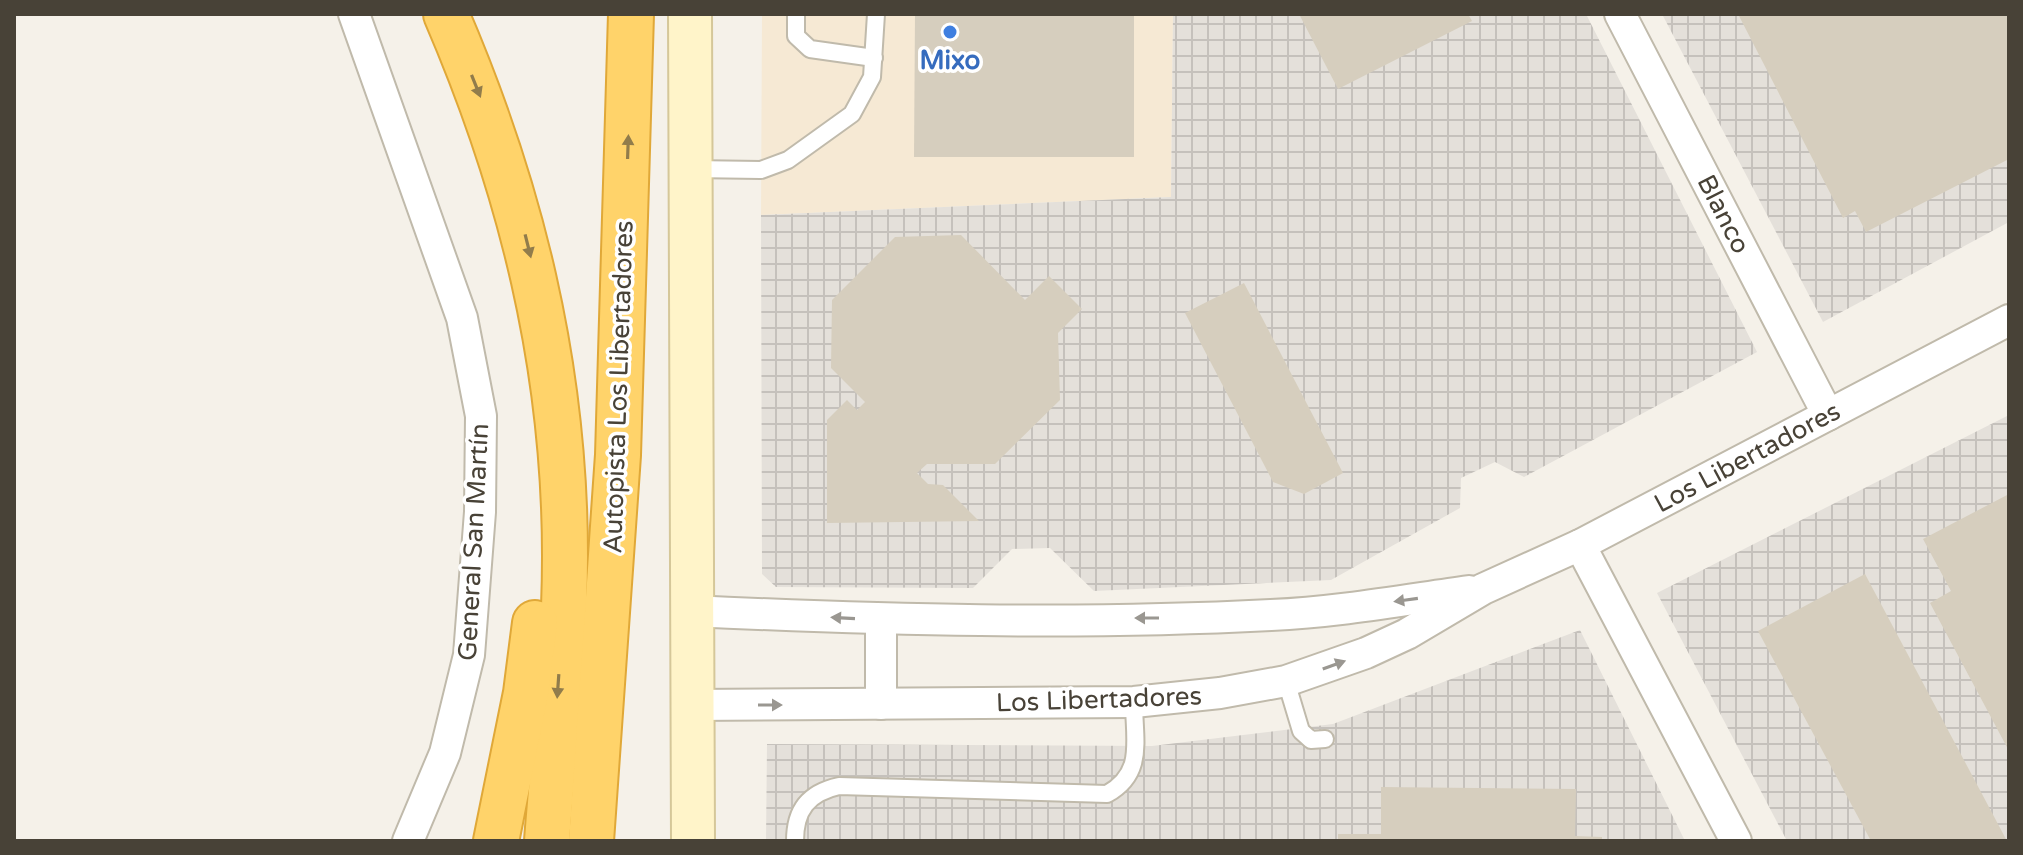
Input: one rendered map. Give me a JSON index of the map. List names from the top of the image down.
{
  "streets": {
    "highway": ["Autopista Los Libertadores"],
    "street": ["Blanco", "Los Libertadores", "General San Martín"]
  },
  "crossings": [
    ["Blanco", "Los Libertadores"]
  ],
  "places": ["Mixo"]
}
